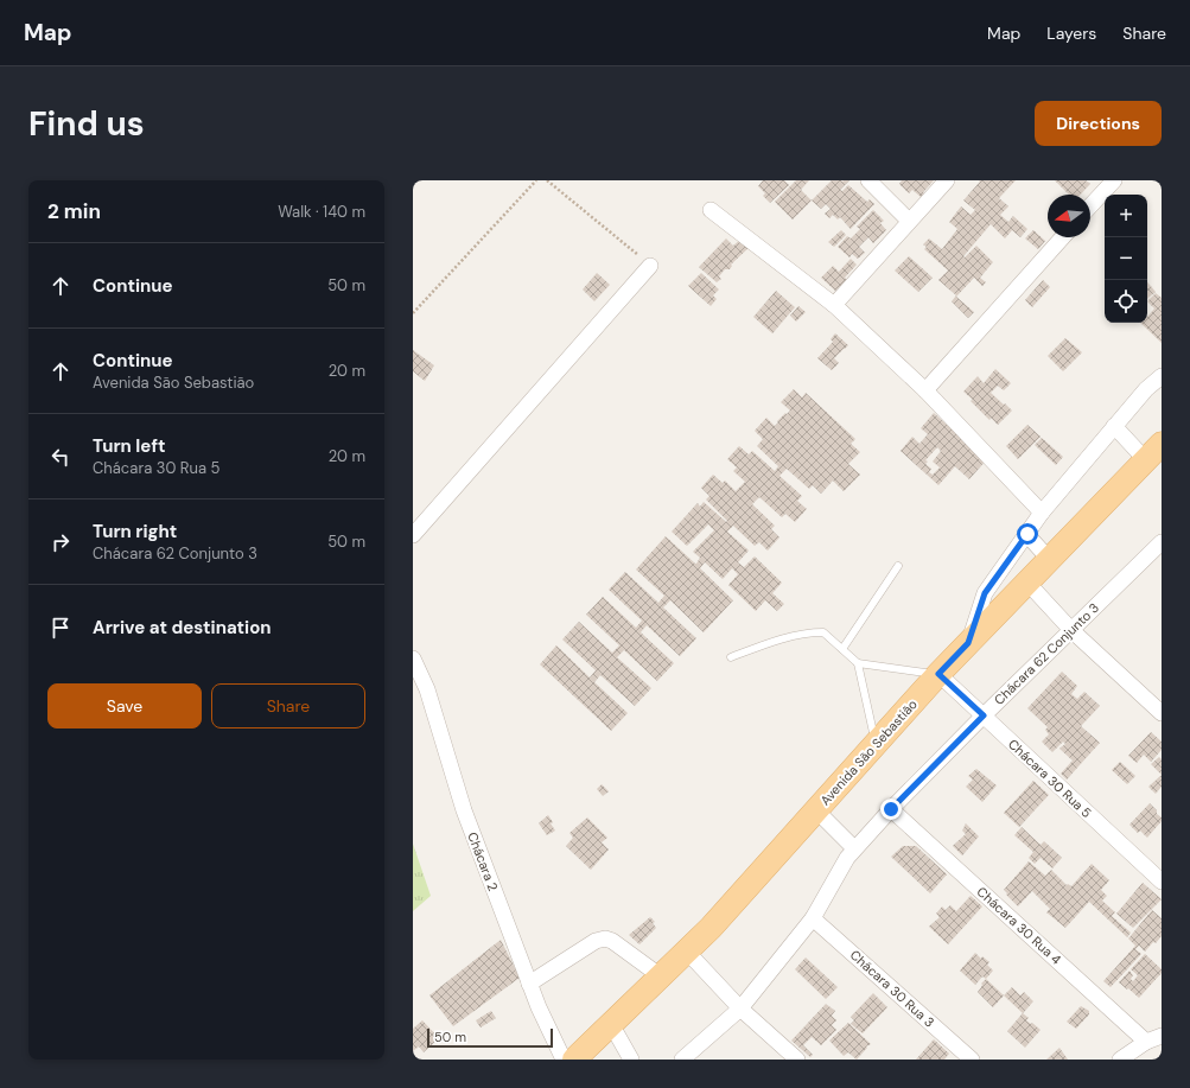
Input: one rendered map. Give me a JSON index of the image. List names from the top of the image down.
{
  "streets": {
    "main road": ["Avenida São Sebastião"],
    "street": [
      "Chácara 62 Conjunto 3",
      "Chácara 30 Rua 5",
      "Chácara 2",
      "Chácara 30 Rua 4",
      "Chácara 30 Rua 3"
    ]
  },
  "crossings": [
    ["Chácara 62 Conjunto 3", "Chácara 30 Rua 5"],
    ["Chácara 62 Conjunto 3", "Chácara 30 Rua 4"],
    ["Chácara 62 Conjunto 3", "Chácara 30 Rua 3"],
    ["Avenida São Sebastião", "Chácara 30 Rua 5"]
  ],
  "scale_bar": "50 m",
  "north": "left",
  "page": {
    "header": "Map",
    "nav": ["Map", "Layers", "Share"],
    "buttons": [
      "Directions",
      ["Save", "Share"]
    ],
    "title": "Find us",
    "heading": ["2 min", "Walk · 140 m"],
    "map_buttons": ["+", "−"],
    "list": [
      ["Continue", "50 m"],
      ["Continue", "Avenida São Sebastião", "20 m"],
      ["Turn left", "Chácara 30 Rua 5", "20 m"],
      ["Turn right", "Chácara 62 Conjunto 3", "50 m"],
      "Arrive at destination"
    ],
    "scale": "50 m"
  }
}
